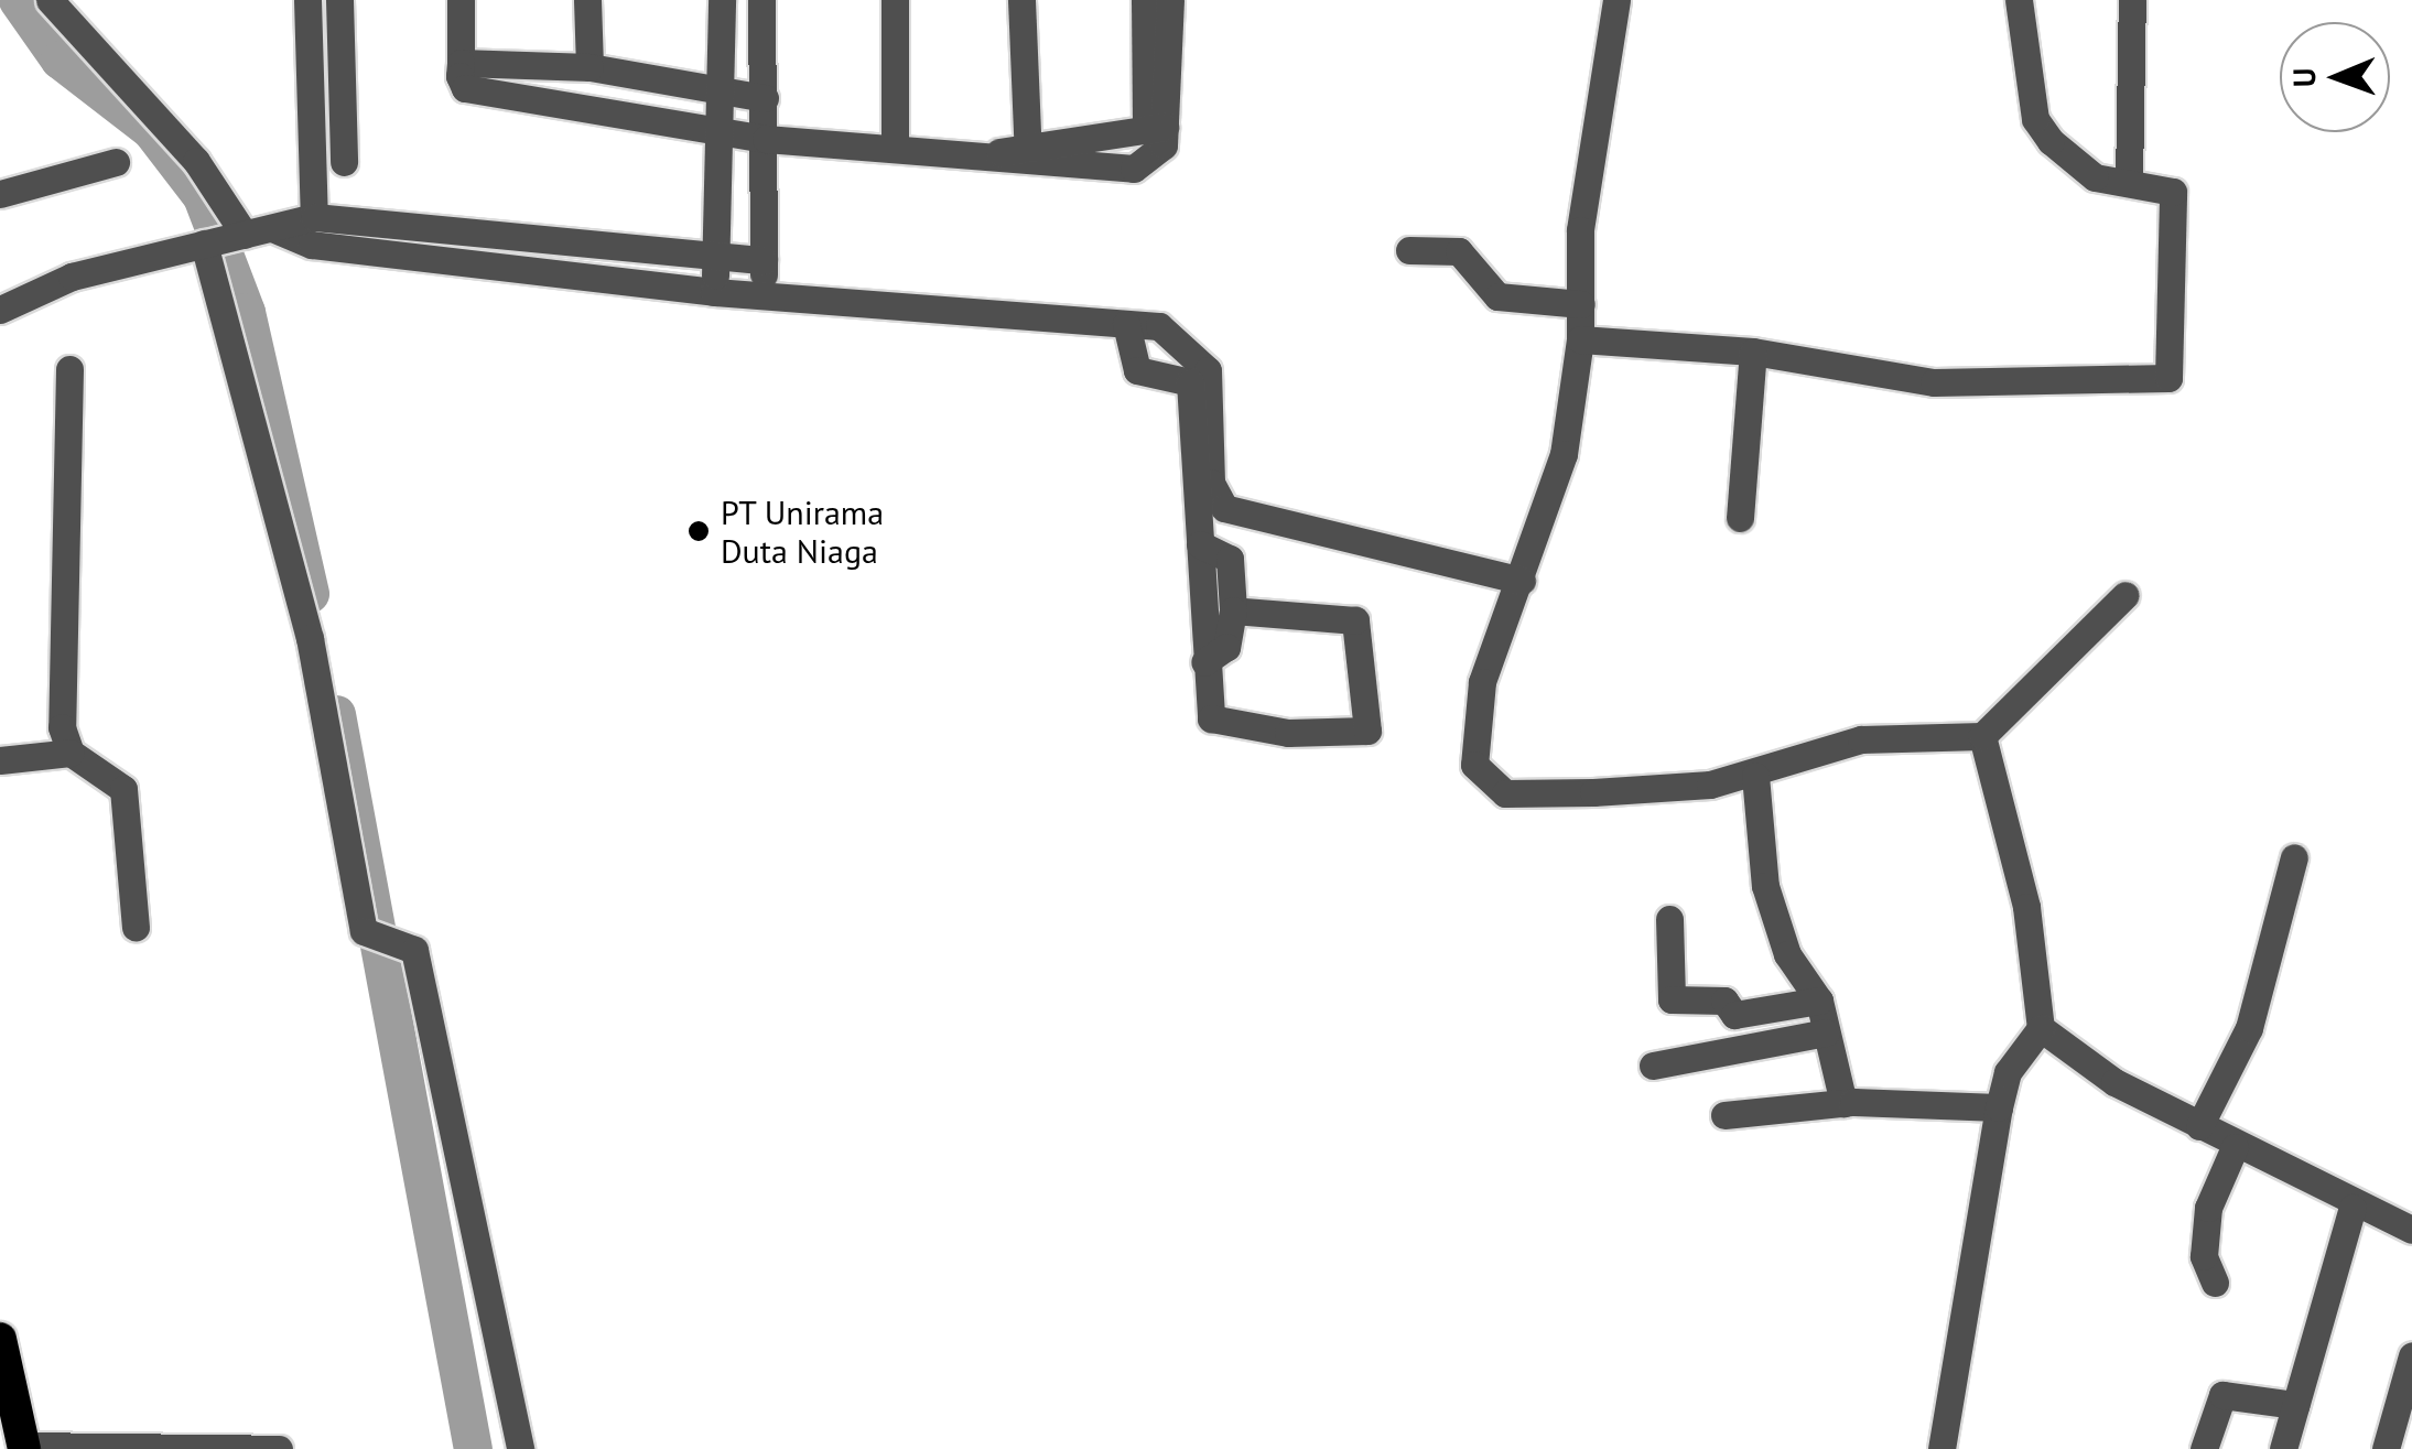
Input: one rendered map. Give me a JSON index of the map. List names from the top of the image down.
{
  "places": ["PT Unirama Duta Niaga"],
  "north": "left"
}
